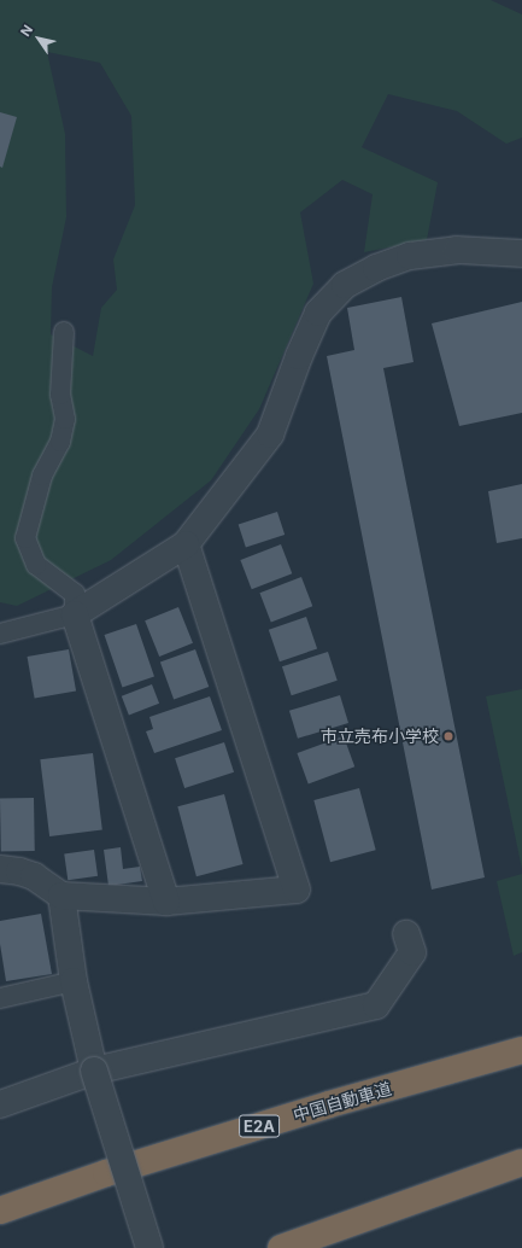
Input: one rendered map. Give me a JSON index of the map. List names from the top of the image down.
{
  "streets": {
    "highway": ["中国自動車道", "E2A"]
  },
  "places": ["市立売布小学校"],
  "north": "top left"
}
